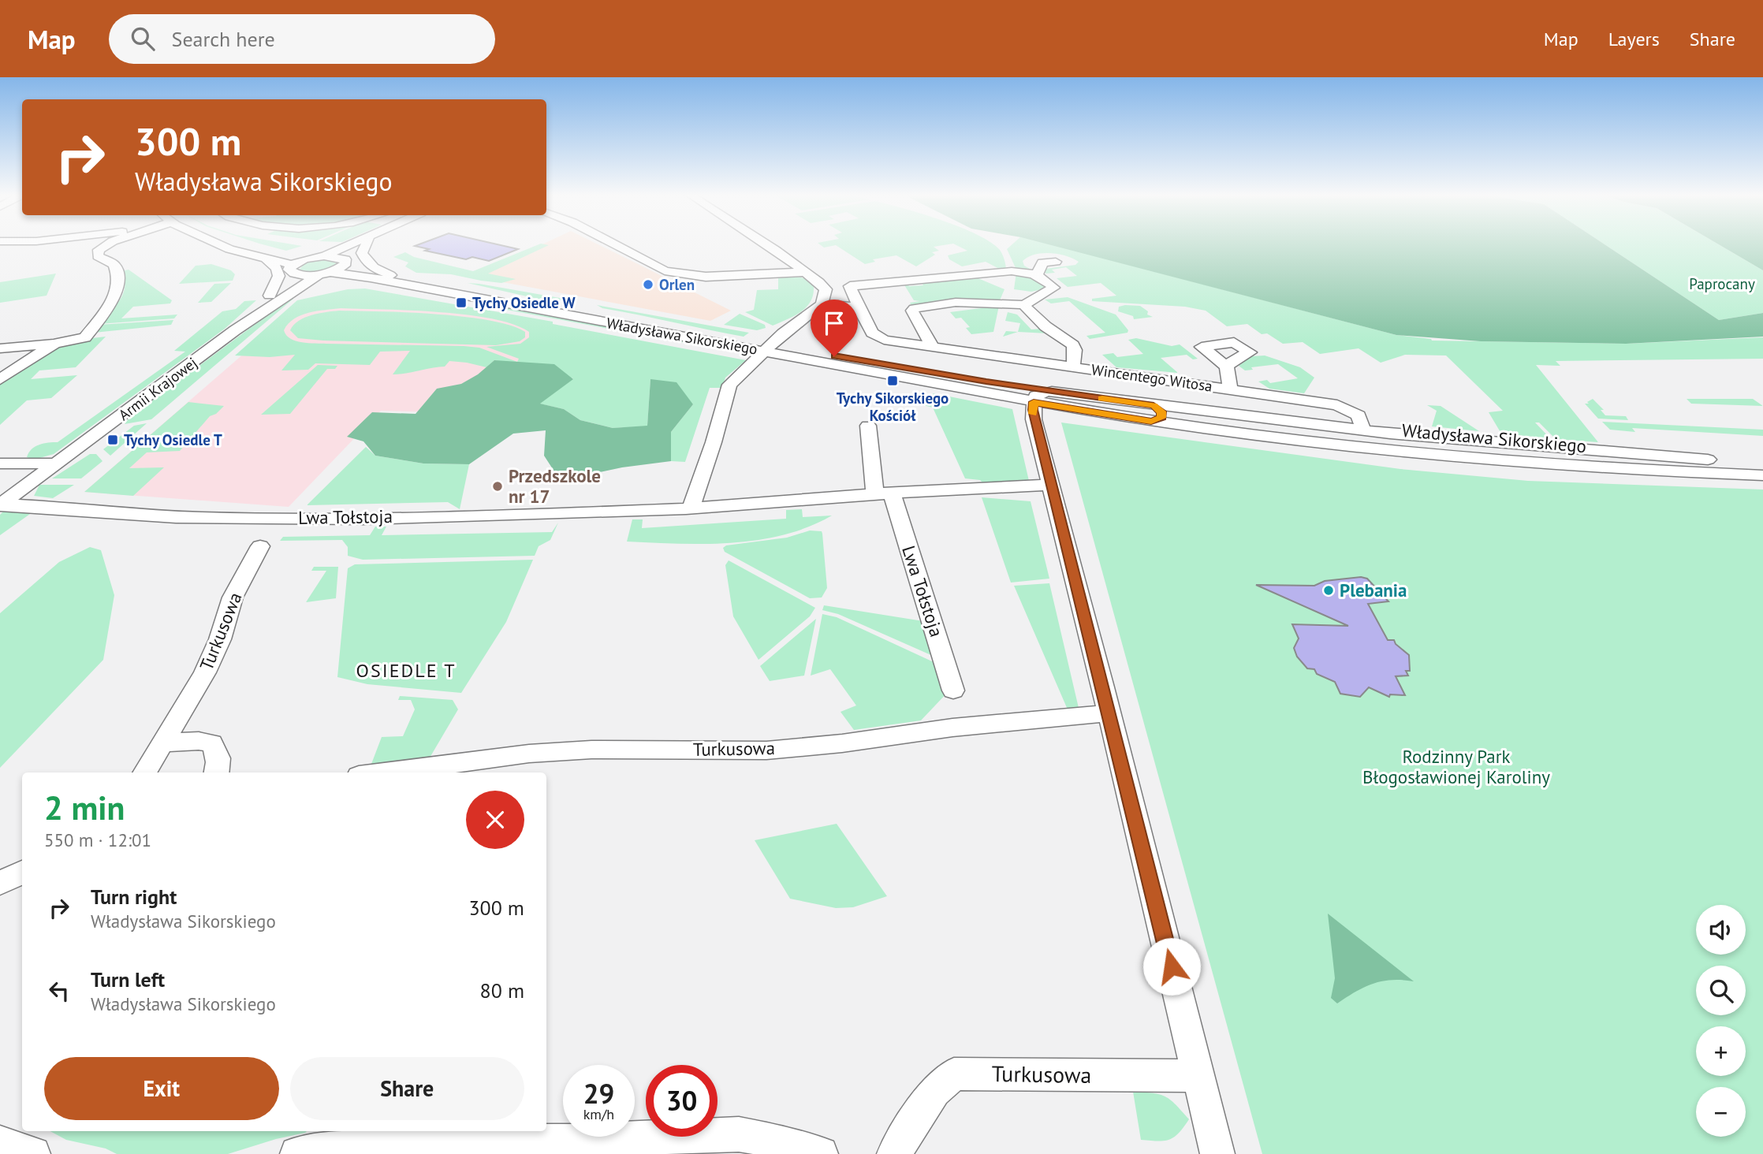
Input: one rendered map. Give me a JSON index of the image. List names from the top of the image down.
{
  "streets": {
    "street": [
      "Władysława Sikorskiego",
      "Wincentego Witosa",
      "Armii Krajowej",
      "Lwa Tołstoja",
      "Turkusowa"
    ]
  },
  "crossings": [
    ["Władysława Sikorskiego", "Wincentego Witosa"],
    ["Władysława Sikorskiego", "Armii Krajowej"],
    ["Armii Krajowej", "Lwa Tołstoja"]
  ],
  "districts": ["OSIEDLE T"],
  "parks": ["Paprocany", "Rodzinny Park Błogosławionej Karoliny"],
  "places": {
    "other": ["Orlen", "Przedszkole nr 17", "Plebania"],
    "transit": ["Tychy Osiedle W", "Tychy Sikorskiego Kościół", "Tychy Osiedle T"]
  },
  "page": {
    "header": "Map",
    "search": "Search here",
    "nav": ["Map", "Layers", "Share"],
    "turn": ["300 m", "Władysława Sikorskiego"],
    "heading": ["2 min", "550 m · 12:01"],
    "list": [
      {
        "name": "Turn right",
        "note": "Władysława Sikorskiego",
        "value": "300 m"
      },
      {
        "name": "Turn left",
        "note": "Władysława Sikorskiego",
        "value": "80 m"
      }
    ],
    "map_buttons": ["+", "−"],
    "buttons": ["Exit", "Share"],
    "speed": "29 km/h",
    "limit": "30"
  }
}
